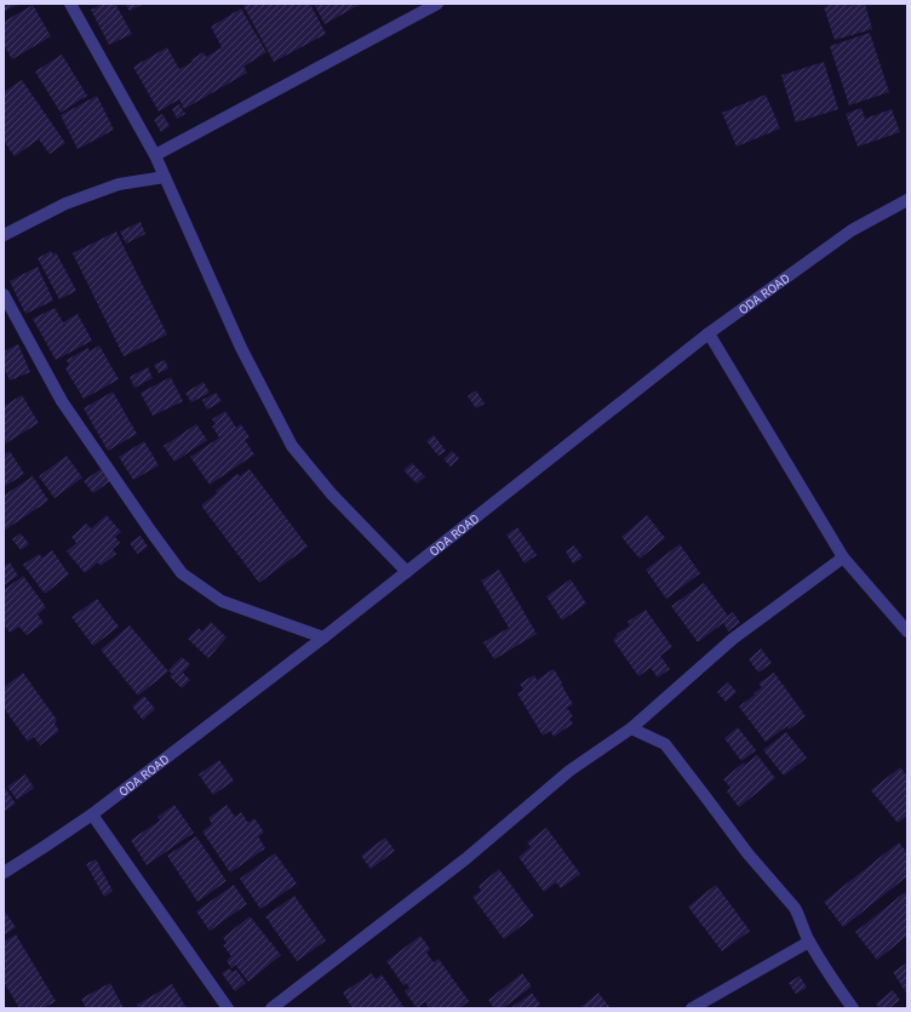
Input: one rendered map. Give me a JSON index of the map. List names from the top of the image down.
{
  "streets": {
    "street": ["ODA ROAD"]
  }
}
